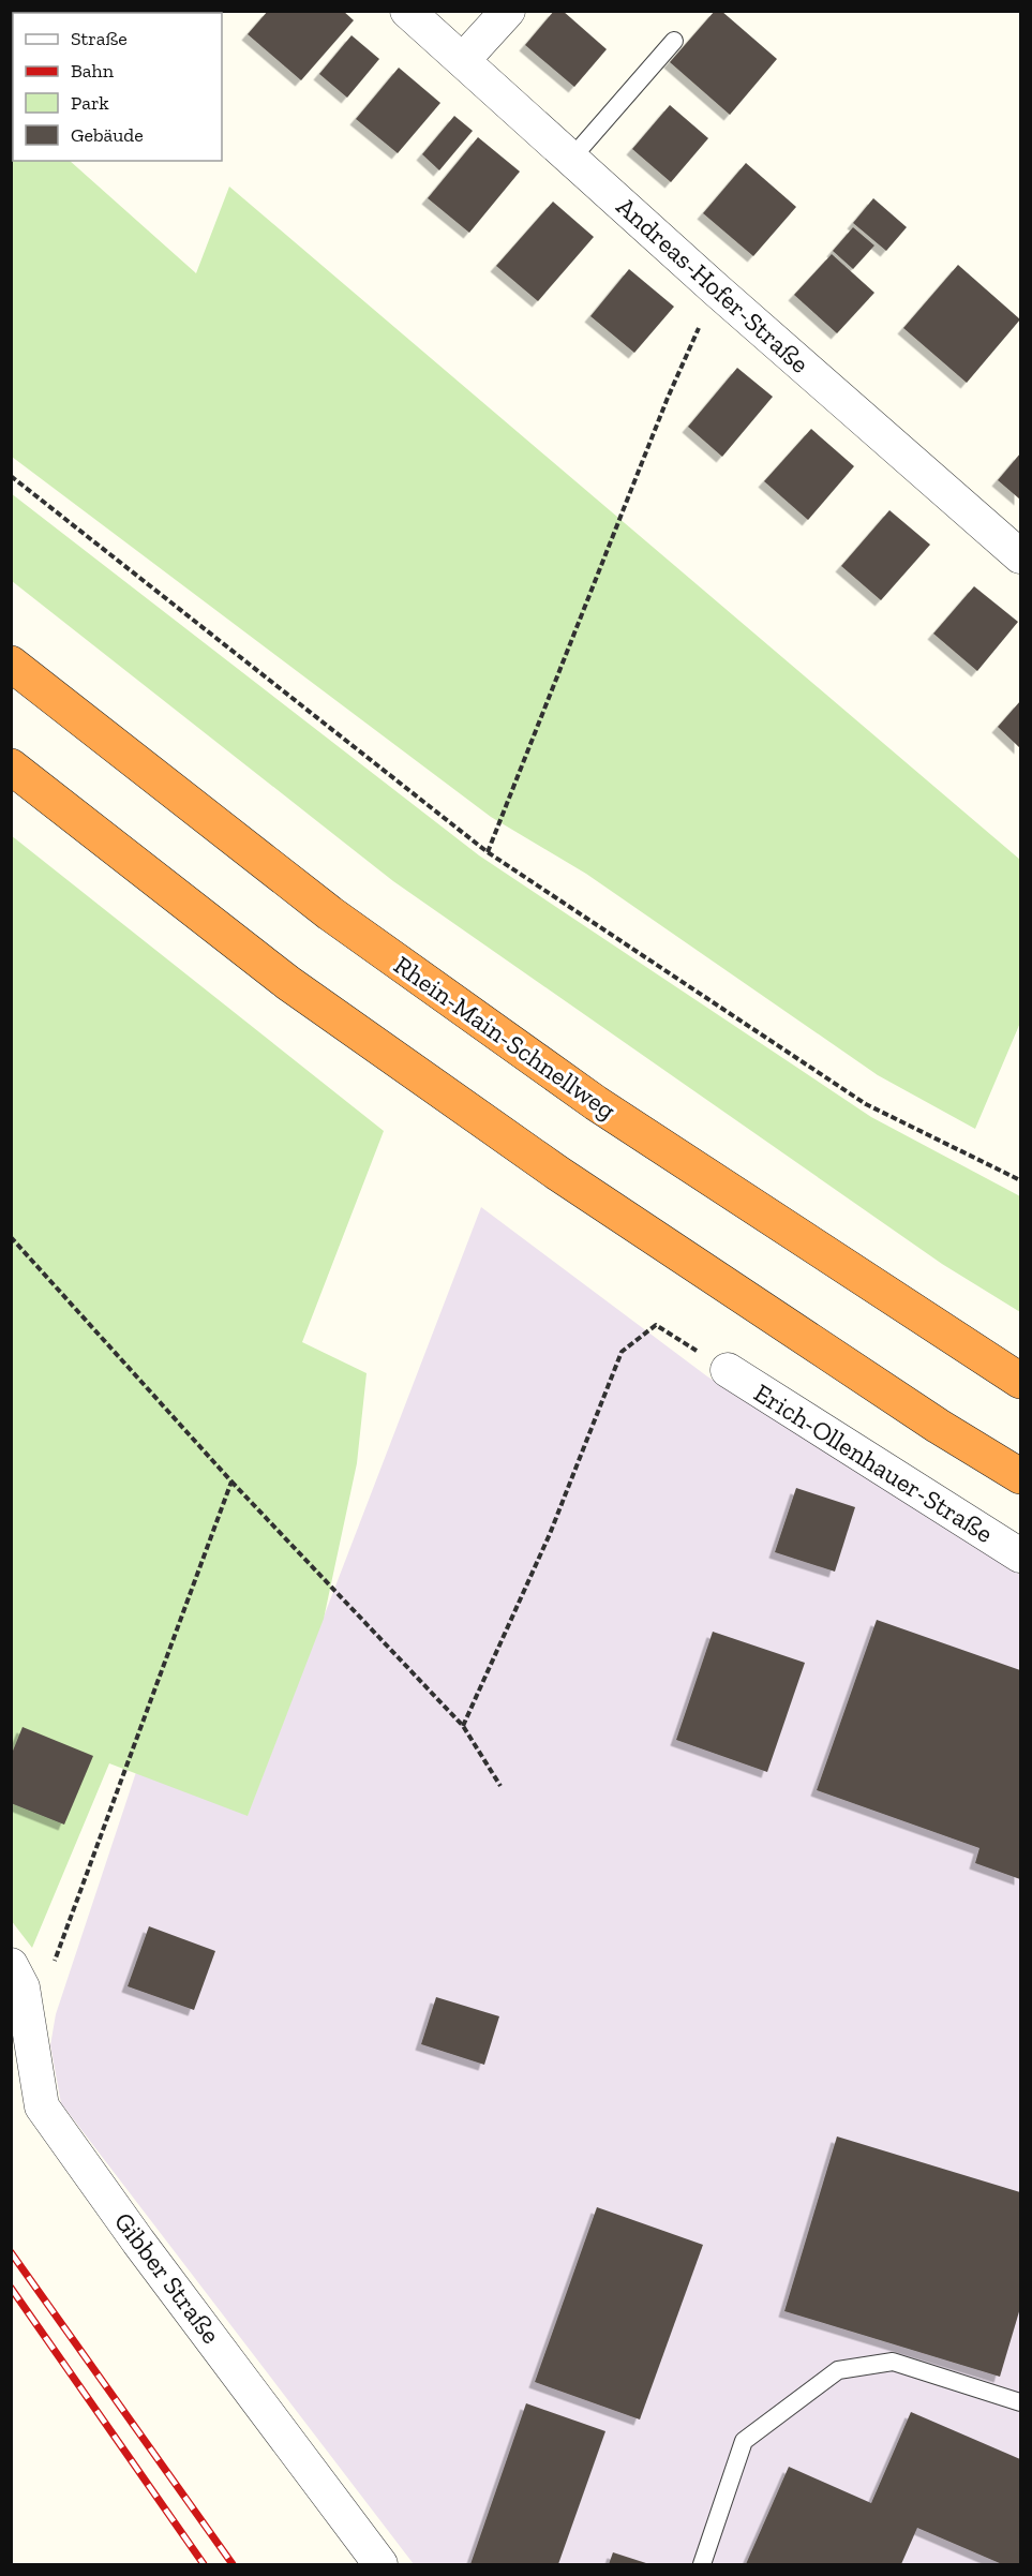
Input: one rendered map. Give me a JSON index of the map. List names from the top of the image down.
{
  "streets": {
    "highway": ["Rhein-Main-Schnellweg"],
    "street": ["Andreas-Hofer-Straße", "Erich-Ollenhauer-Straße", "Gibber Straße"]
  },
  "legend": [
    "Straße",
    "Bahn",
    "Park",
    "Gebäude"
  ]
}
